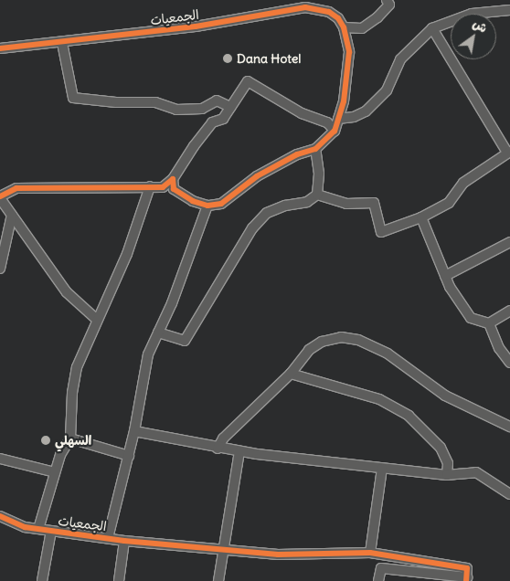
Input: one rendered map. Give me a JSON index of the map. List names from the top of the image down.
{
  "streets": {
    "street": ["الجمعيات"]
  },
  "places": ["Dana Hotel", "السهلي"],
  "north": "top right"
}
